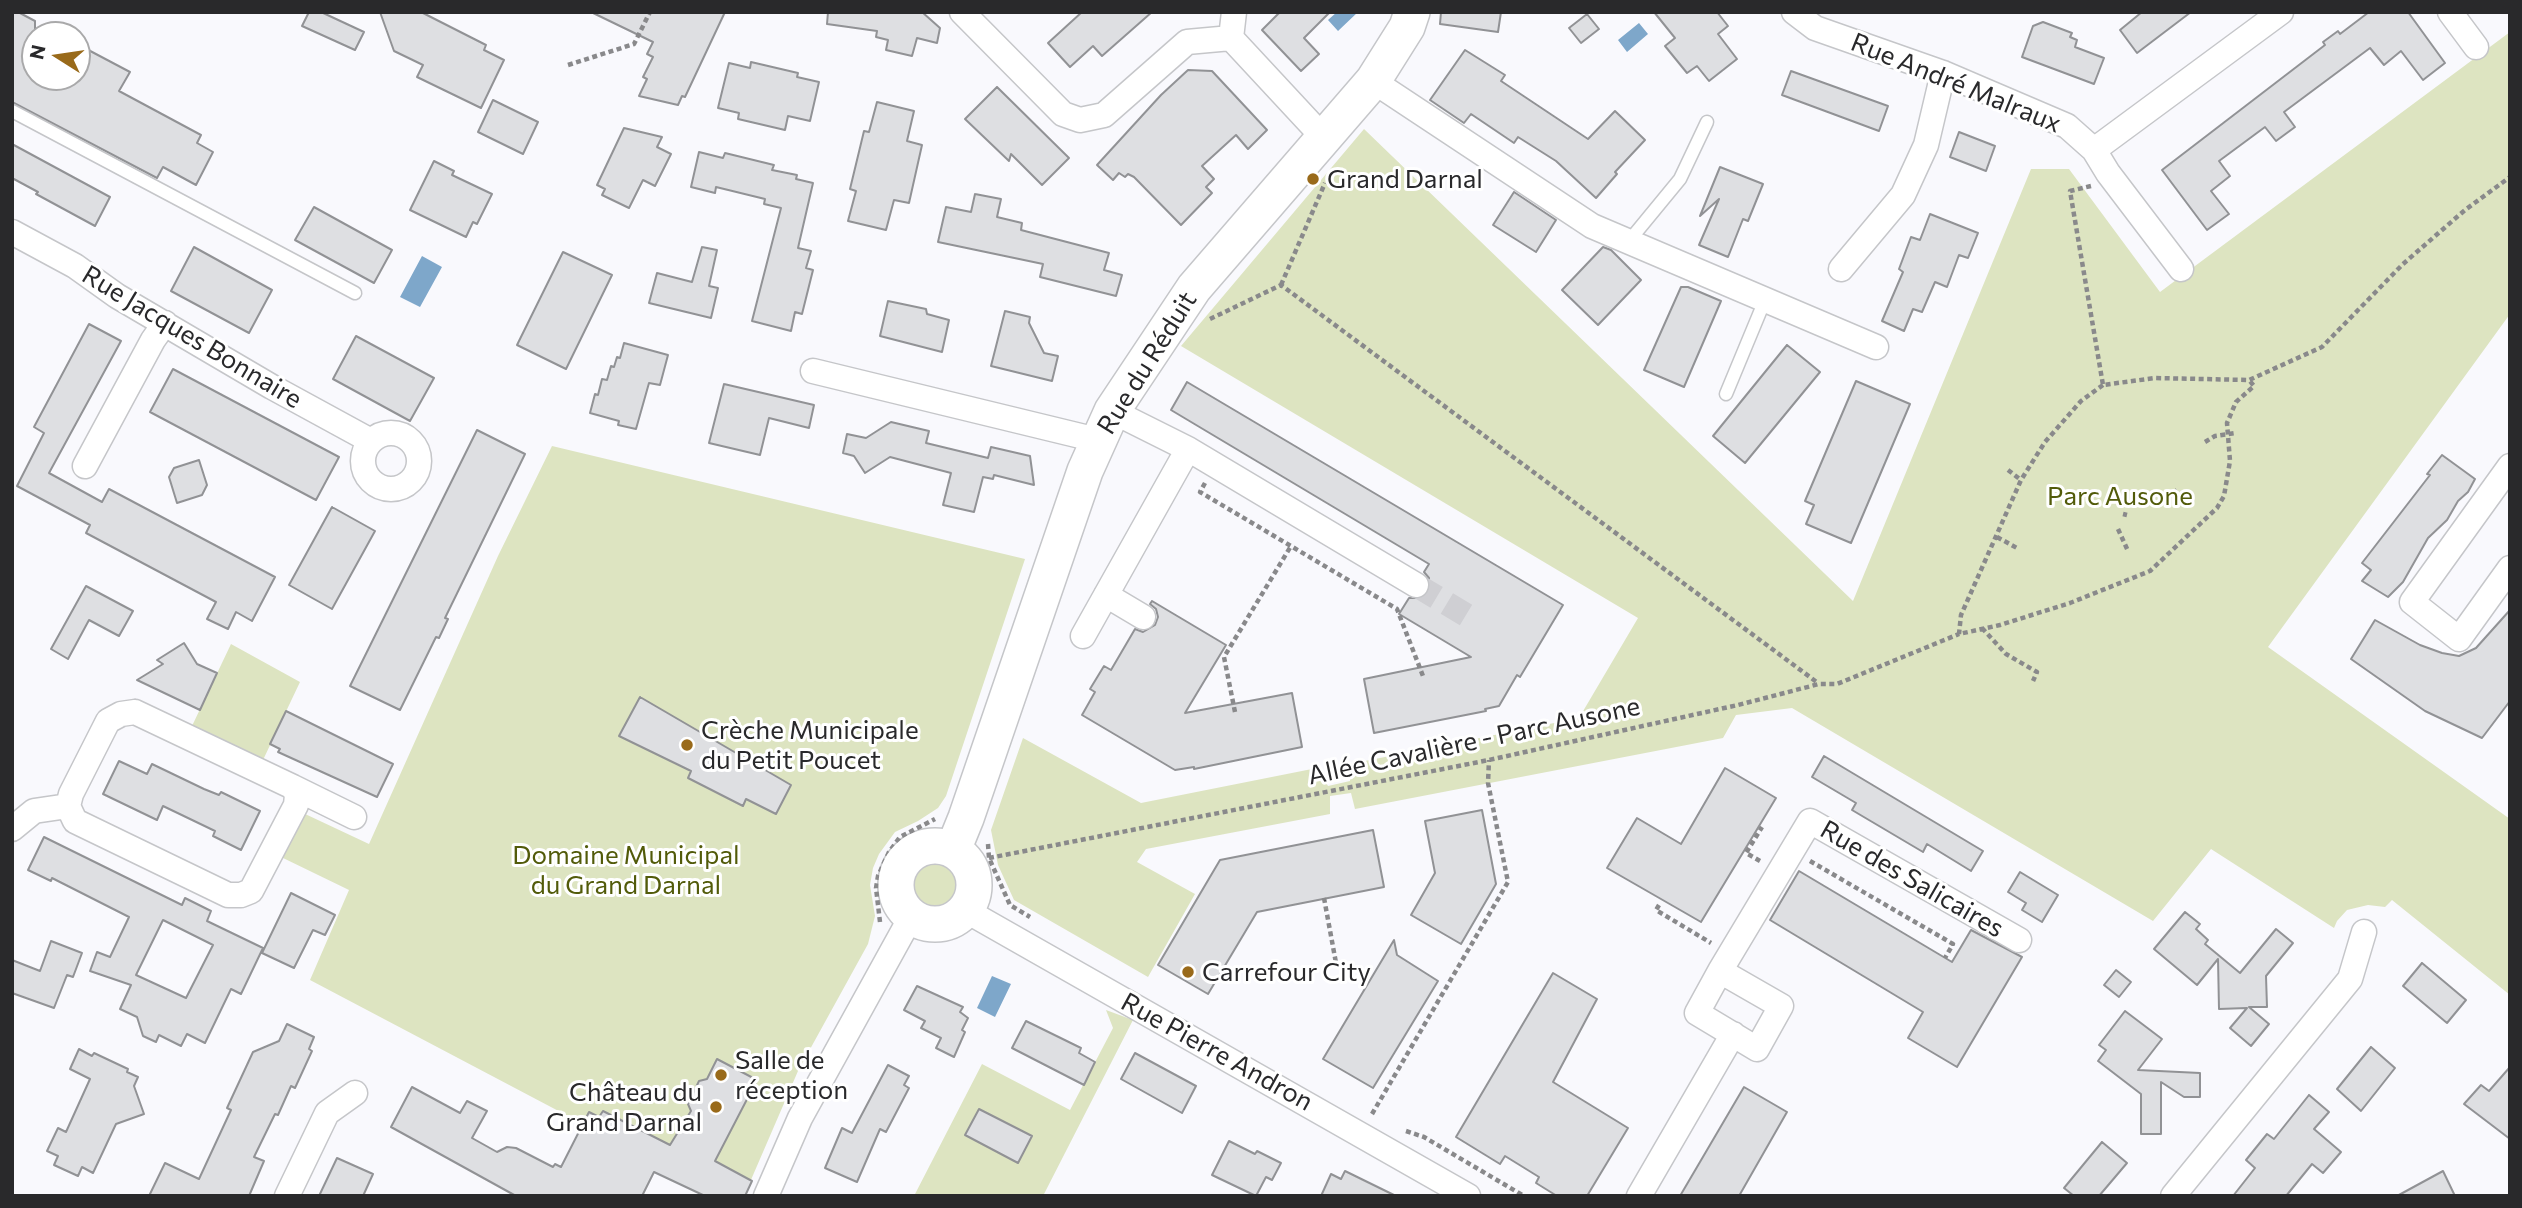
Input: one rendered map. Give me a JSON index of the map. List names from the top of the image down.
{
  "streets": {
    "street": [
      "Rue André Malraux",
      "Rue Jacques Bonnaire",
      "Rue du Réduit",
      "Rue des Salicaires",
      "Rue Pierre Andron"
    ],
    "path": ["Allée Cavalière - Parc Ausone"]
  },
  "crossings": [
    ["Rue du Réduit", "Rue Pierre Andron"]
  ],
  "parks": ["Parc Ausone", "Domaine Municipal du Grand Darnal"],
  "places": [
    "Grand Darnal",
    "Crèche Municipale du Petit Poucet",
    "Carrefour City",
    "Salle de réception",
    "Château du Grand Darnal"
  ],
  "north": "left"
}
